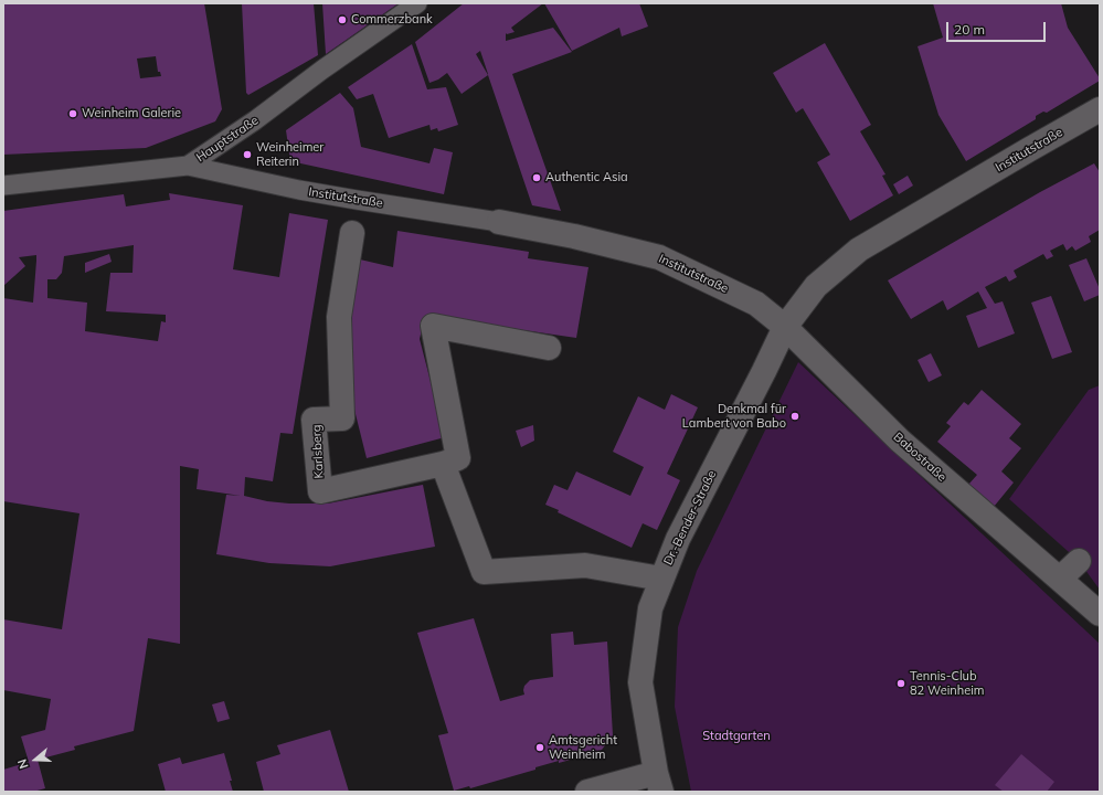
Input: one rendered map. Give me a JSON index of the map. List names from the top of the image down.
{
  "streets": {
    "street": [
      "Hauptstraße",
      "Institutstraße",
      "Karlsberg",
      "Babostraße",
      "Dr.-Bender-Straße"
    ]
  },
  "crossings": [
    ["Hauptstraße", "Institutstraße"],
    ["Institutstraße", "Babostraße"],
    ["Institutstraße", "Dr.-Bender-Straße"],
    ["Babostraße", "Dr.-Bender-Straße"]
  ],
  "parks": ["Stadtgarten"],
  "places": [
    "Commerzbank",
    "Weinheim Galerie",
    "Weinheimer Reiterin",
    "Authentic Asia",
    "Denkmal für Lambert von Babo",
    "Tennis-Club 82 Weinheim",
    "Amtsgericht Weinheim"
  ],
  "scale_bar": "20 m",
  "north": "left"
}
